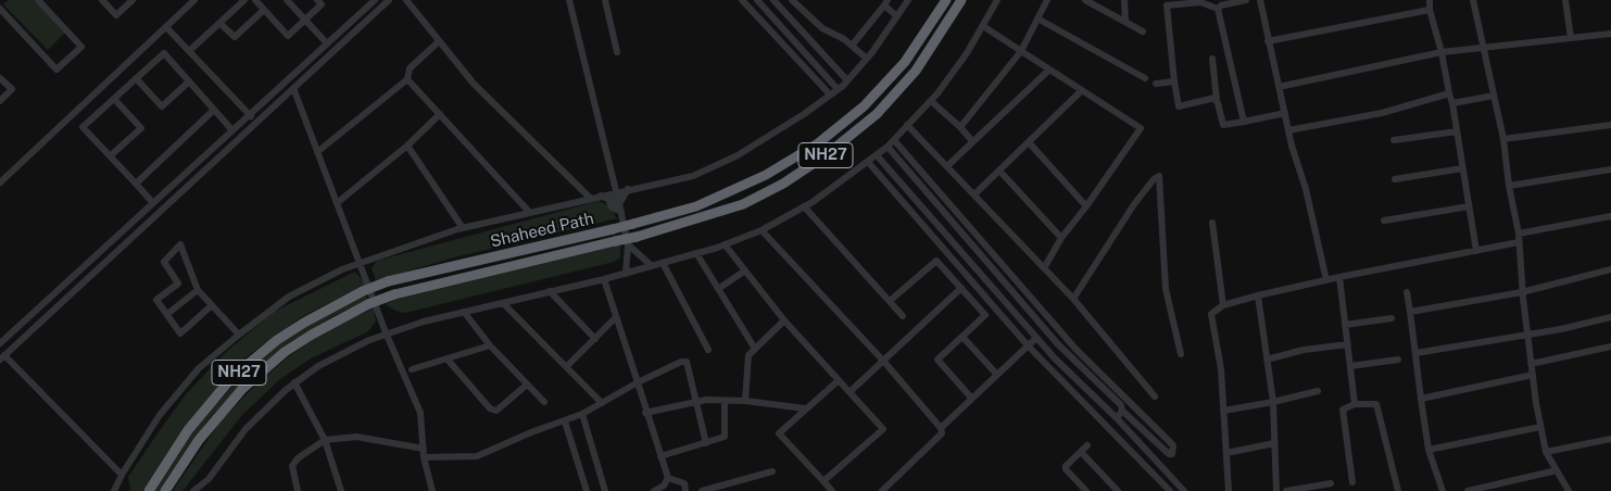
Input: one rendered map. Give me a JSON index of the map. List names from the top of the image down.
{
  "streets": {
    "highway": ["NH27", "Shaheed Path"]
  }
}
